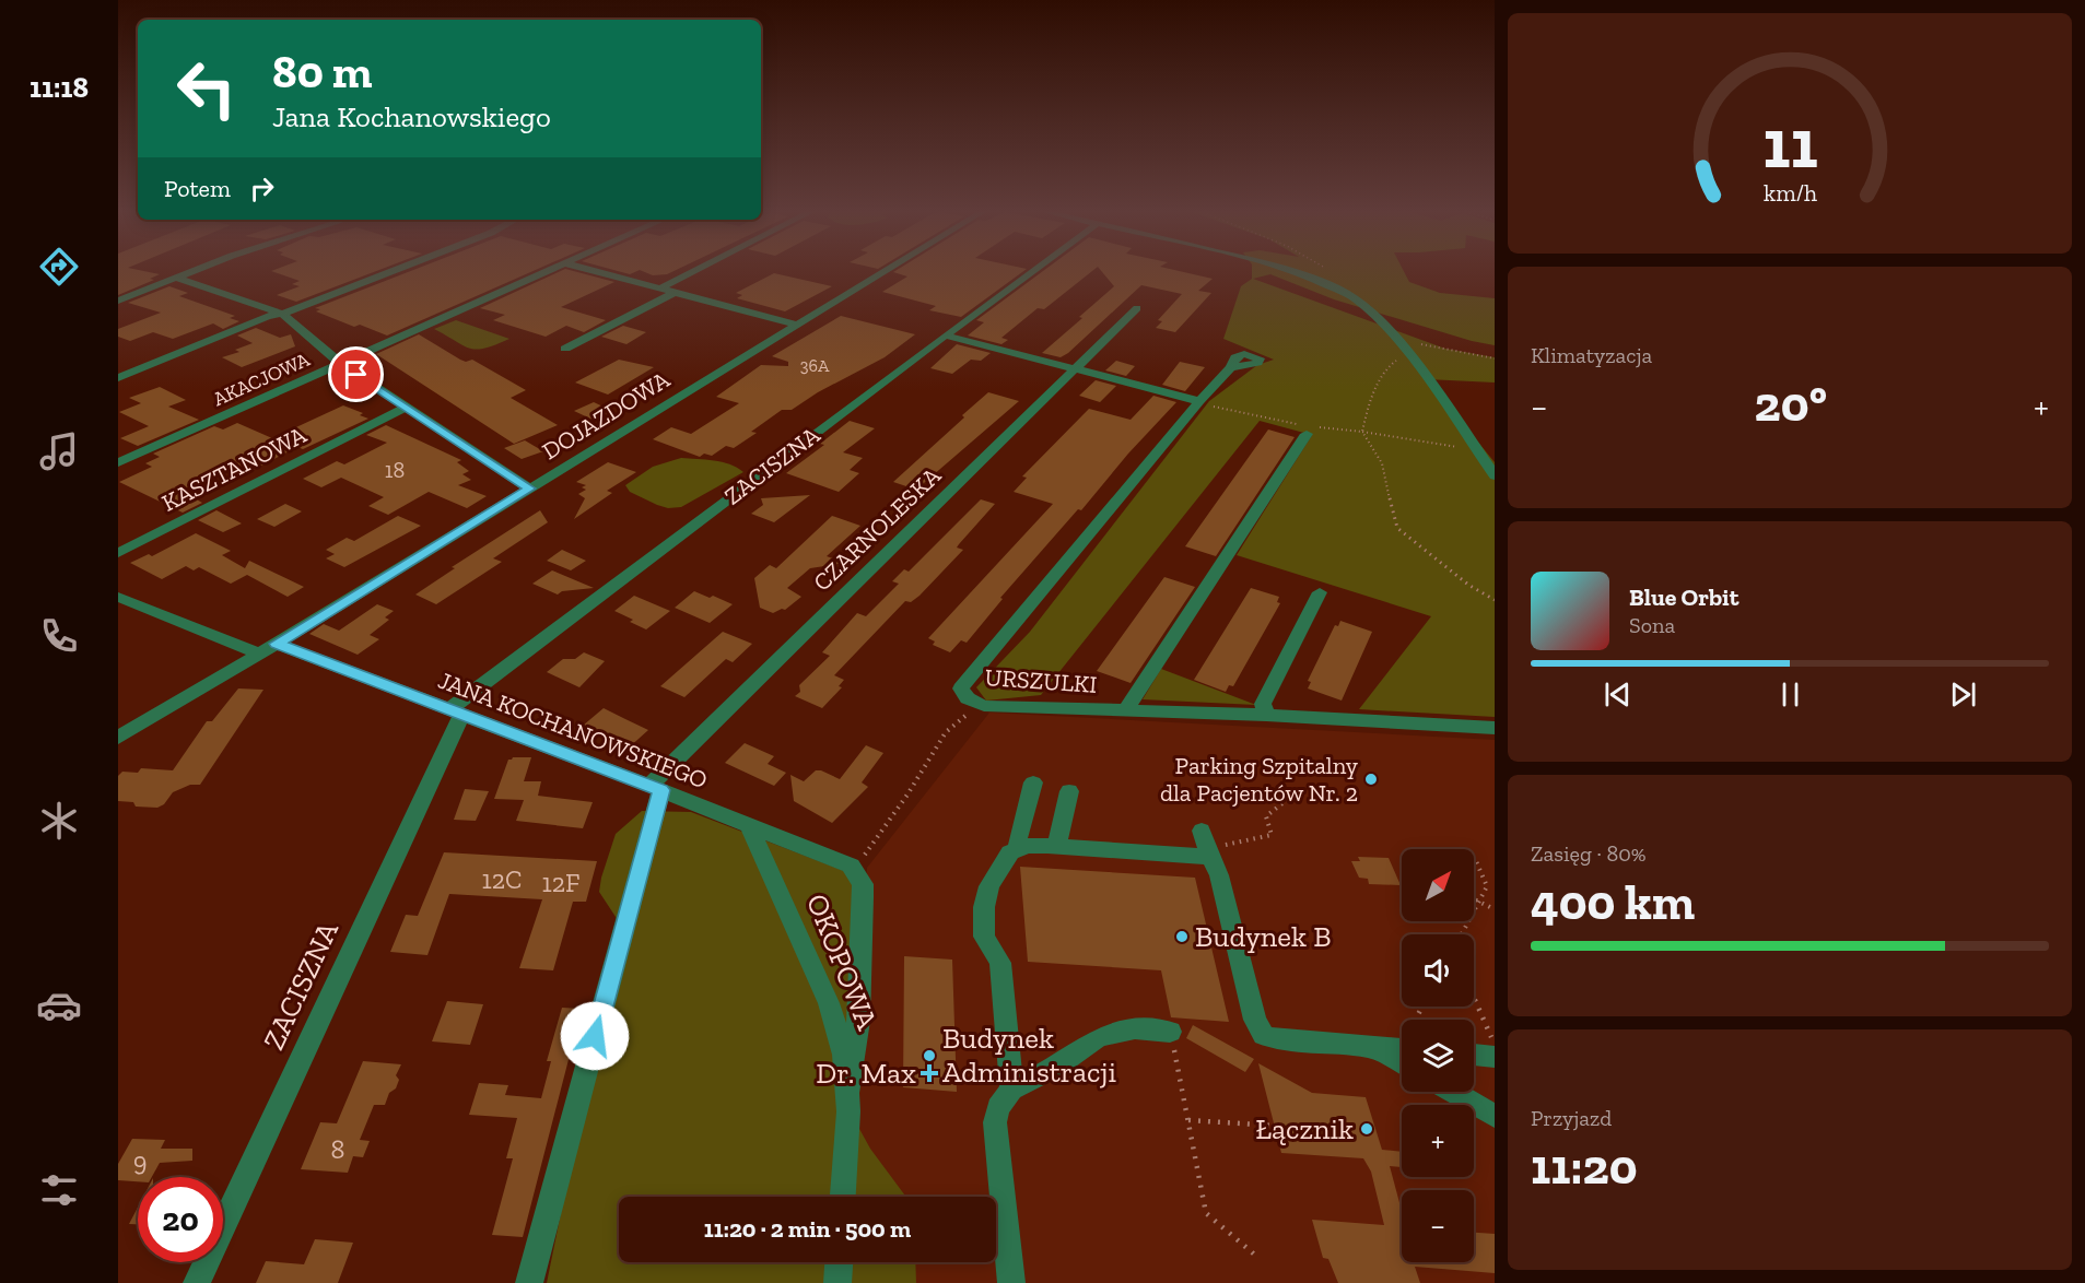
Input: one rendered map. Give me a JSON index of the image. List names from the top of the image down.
{
  "streets": {
    "street": [
      "AKACJOWA",
      "DOJAZDOWA",
      "ZACISZNA",
      "KASZTANOWA",
      "CZARNOLESKA",
      "URSZULKI",
      "JANA KOCHANOWSKIEGO",
      "OKOPOWA"
    ]
  },
  "crossings": [
    ["DOJAZDOWA", "JANA KOCHANOWSKIEGO"],
    ["ZACISZNA", "JANA KOCHANOWSKIEGO"],
    ["CZARNOLESKA", "JANA KOCHANOWSKIEGO"],
    ["JANA KOCHANOWSKIEGO", "OKOPOWA"]
  ],
  "places": {
    "other": [
      "Parking Szpitalny dla Pacjentów Nr. 2",
      "Budynek B",
      "Budynek Administracji",
      "Łącznik"
    ],
    "health": ["Dr. Max"]
  },
  "house_numbers": [
    "36A",
    "18",
    "12C",
    "12F",
    "8",
    "9"
  ],
  "north": "top right",
  "page": {
    "tabs": "11:18",
    "turn": ["80 m", "Jana Kochanowskiego"],
    "then": "Potem",
    "tile": [
      "Klimatyzacja",
      ["Zasięg · 80%", "400 km"],
      ["Przyjazd", "11:20"]
    ],
    "heat": ["−", "20°", "+"],
    "song": ["Blue Orbit", "Sona"],
    "map_buttons": ["+", "−"],
    "limit": "20",
    "trip": "11:20 · 2 min · 500 m",
    "gauge": ["11", "km/h"]
  }
}
